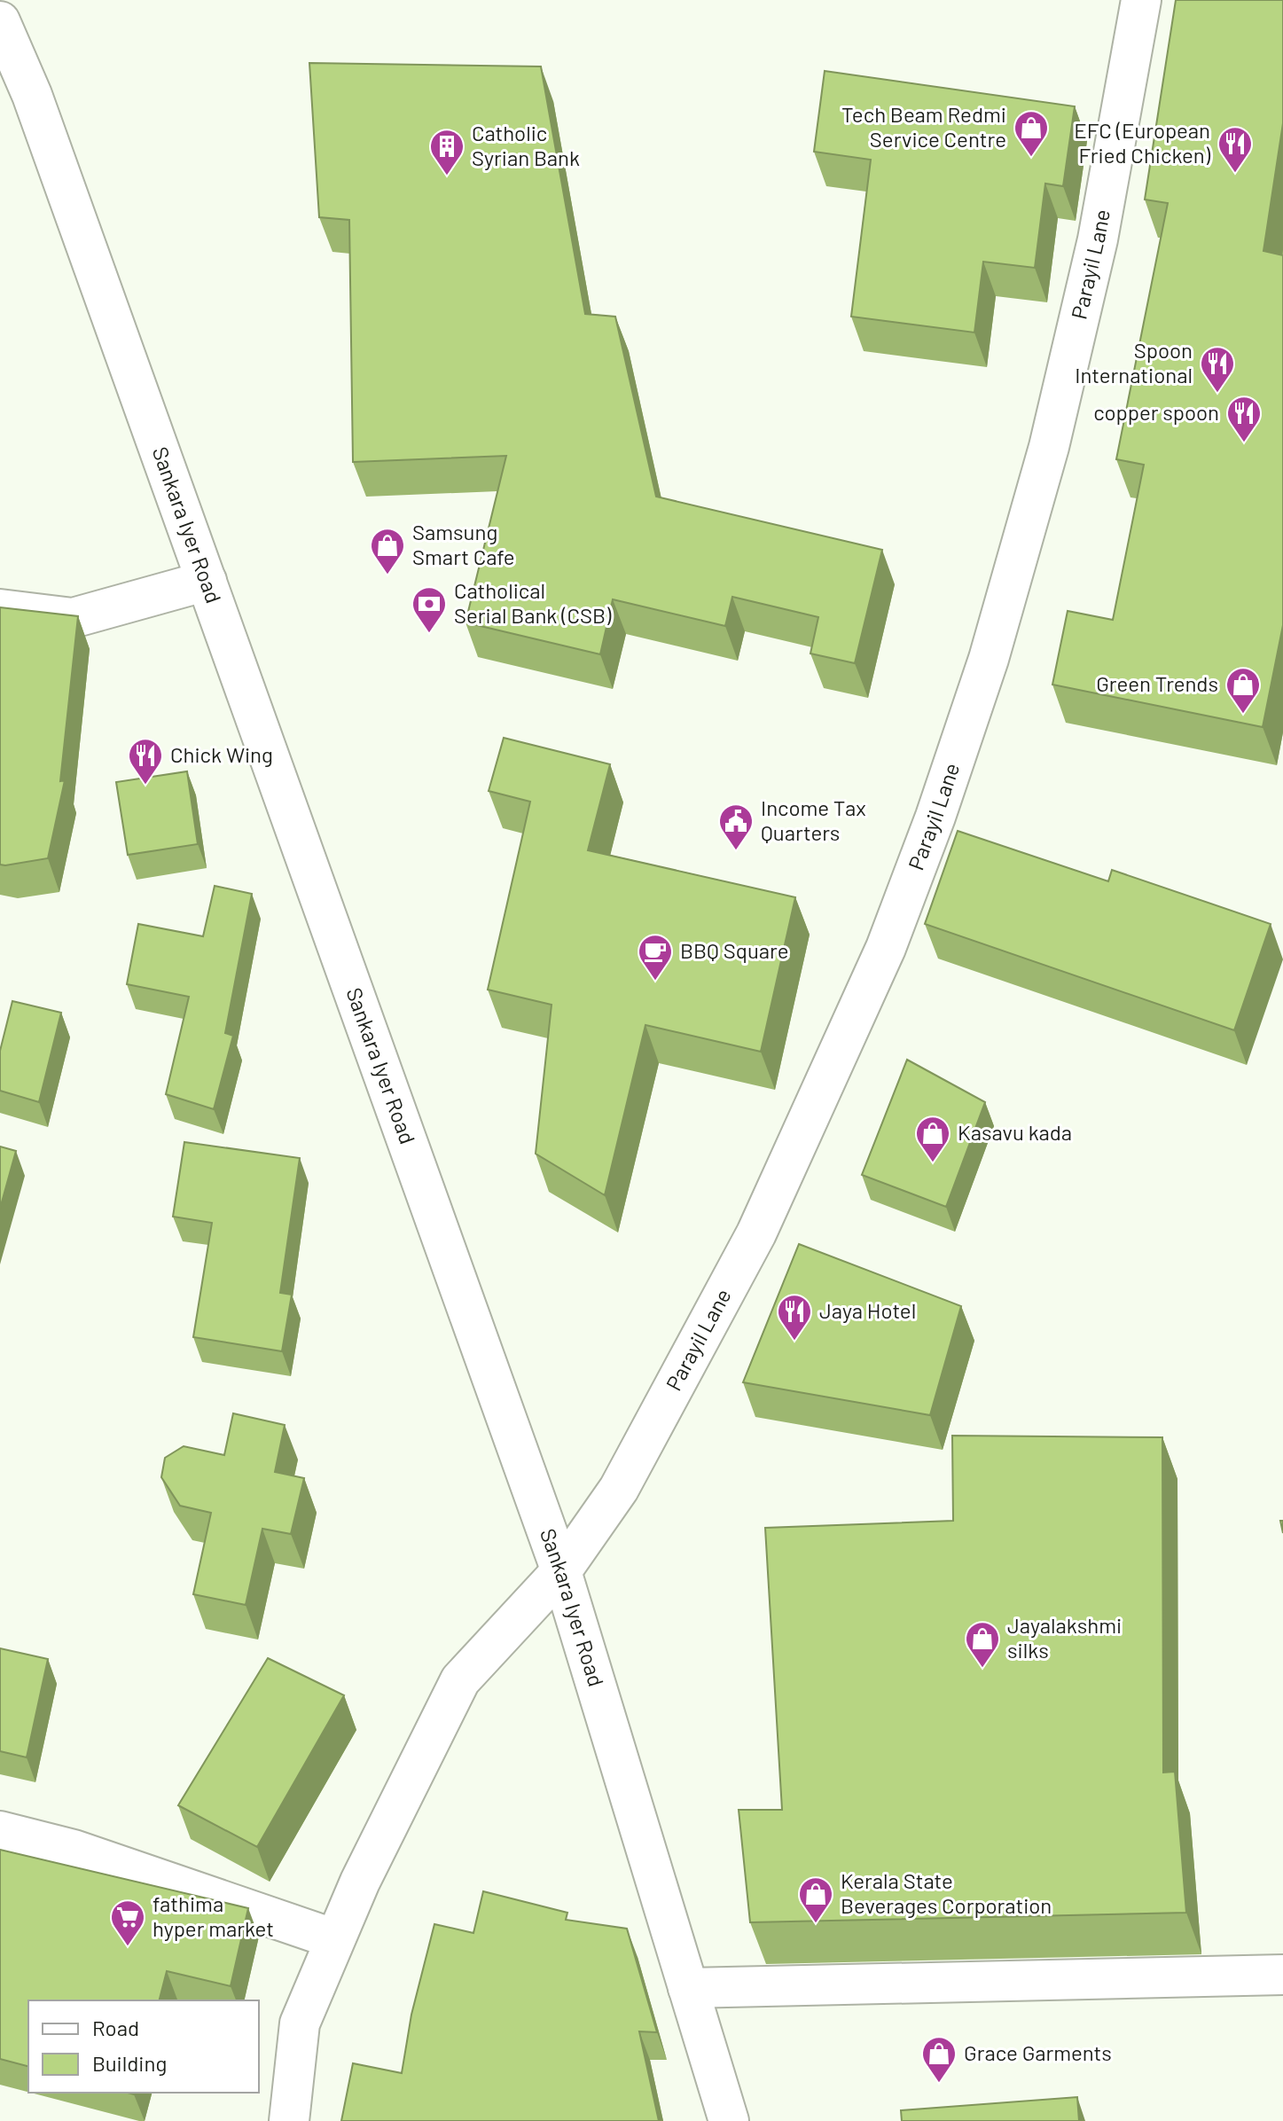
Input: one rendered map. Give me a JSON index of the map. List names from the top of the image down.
{
  "streets": {
    "main road": ["Parayil Lane", "Sankara Iyer Road"]
  },
  "crossings": [
    ["Parayil Lane", "Sankara Iyer Road"]
  ],
  "places": {
    "shop": [
      "Tech Beam Redmi Service Centre",
      "Samsung Smart Cafe",
      "Green Trends",
      "Kasavu kada",
      "Jayalakshmi silks",
      "Kerala State Beverages Corporation",
      "Grace Garments"
    ],
    "restaurant": [
      "EFC (European Fried Chicken)",
      "Spoon International",
      "copper spoon",
      "Chick Wing",
      "Jaya Hotel"
    ],
    "building": ["Catholic Syrian Bank"],
    "bank": ["Catholical Serial Bank (CSB)"],
    "public building": ["Income Tax Quarters"],
    "cafe": ["BBQ Square"],
    "supermarket": ["fathima hyper market"]
  },
  "legend": ["Road", "Building"]
}
